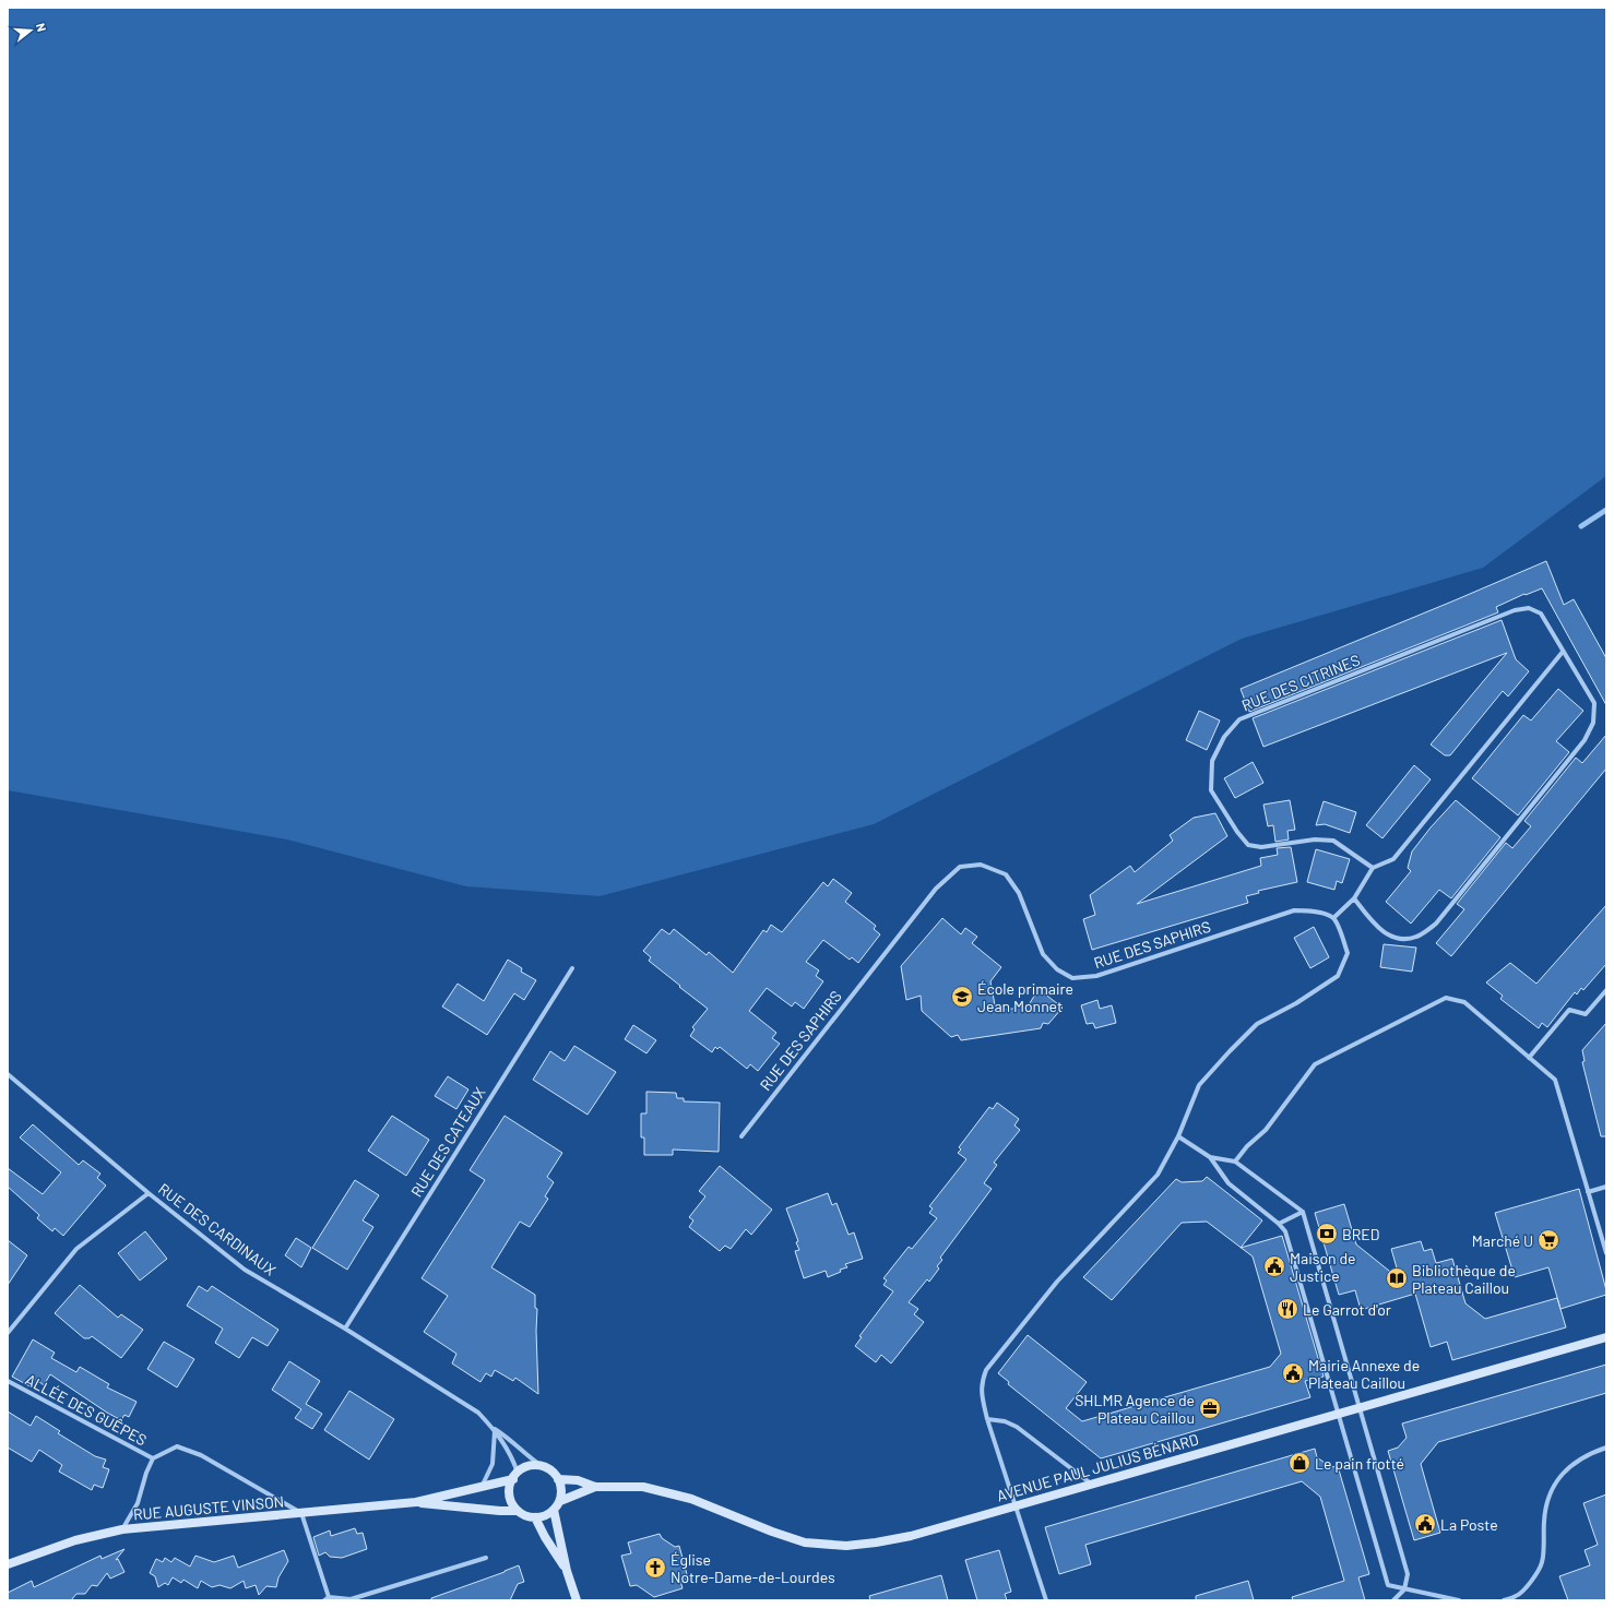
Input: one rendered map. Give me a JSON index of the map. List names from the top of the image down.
{
  "streets": {
    "main road": ["AVENUE PAUL JULIUS BÉNARD", "RUE AUGUSTE VINSON"],
    "street": [
      "RUE DES CITRINES",
      "RUE DES SAPHIRS",
      "RUE DES CATEAUX",
      "RUE DES CARDINAUX",
      "ALLÉE DES GUÊPES"
    ]
  },
  "crossings": [
    ["RUE DES CATEAUX", "RUE DES CARDINAUX"],
    ["RUE DES CARDINAUX", "AVENUE PAUL JULIUS BÉNARD"]
  ],
  "places": {
    "school or university": ["École primaire Jean Monnet"],
    "bank": ["BRED"],
    "supermarket": ["Marché U"],
    "public building": ["Maison de Justice", "Mairie Annexe de Plateau Caillou", "La Poste"],
    "library": ["Bibliothèque de Plateau Caillou"],
    "restaurant": ["Le Garrot d'or"],
    "office": ["SHLMR Agence de Plateau Caillou"],
    "shop": ["Le pain frotté"],
    "church": ["Église Notre-Dame-de-Lourdes"]
  },
  "north": "right"
}
